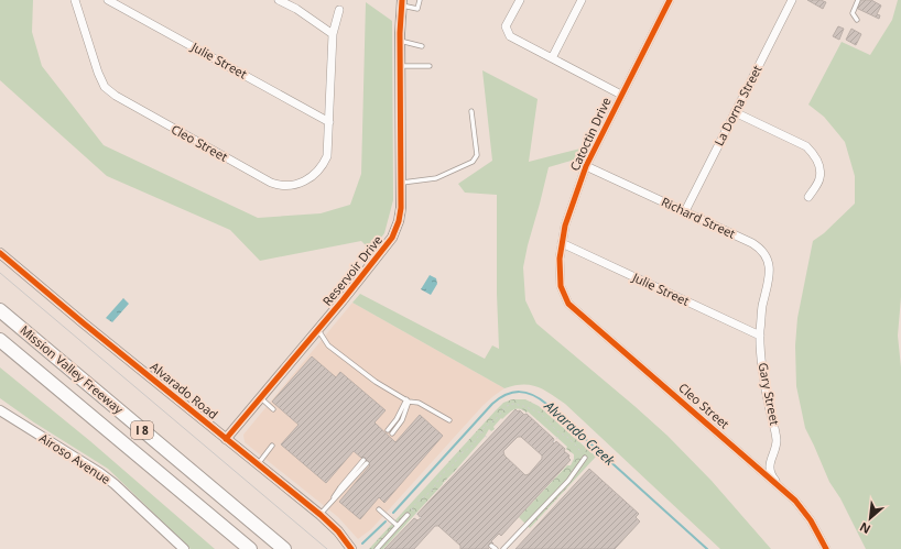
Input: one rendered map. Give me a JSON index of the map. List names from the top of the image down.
{
  "streets": {
    "highway": ["Mission Valley Freeway", "I 8"],
    "street": [
      "Julie Street",
      "La Dorna Street",
      "Catoctin Drive",
      "Cleo Street",
      "Richard Street",
      "Reservoir Drive",
      "Alvarado Road",
      "Gary Street",
      "Airoso Avenue"
    ]
  },
  "crossings": [
    ["Julie Street", "Catoctin Drive"],
    ["Julie Street", "Cleo Street"],
    ["Julie Street", "Gary Street"],
    ["La Dorna Street", "Richard Street"],
    ["Catoctin Drive", "Cleo Street"],
    ["Catoctin Drive", "Richard Street"],
    ["Cleo Street", "Gary Street"],
    ["Richard Street", "Gary Street"],
    ["Reservoir Drive", "Alvarado Road"]
  ],
  "water": ["Alvarado Creek"],
  "north": "bottom left"
}
